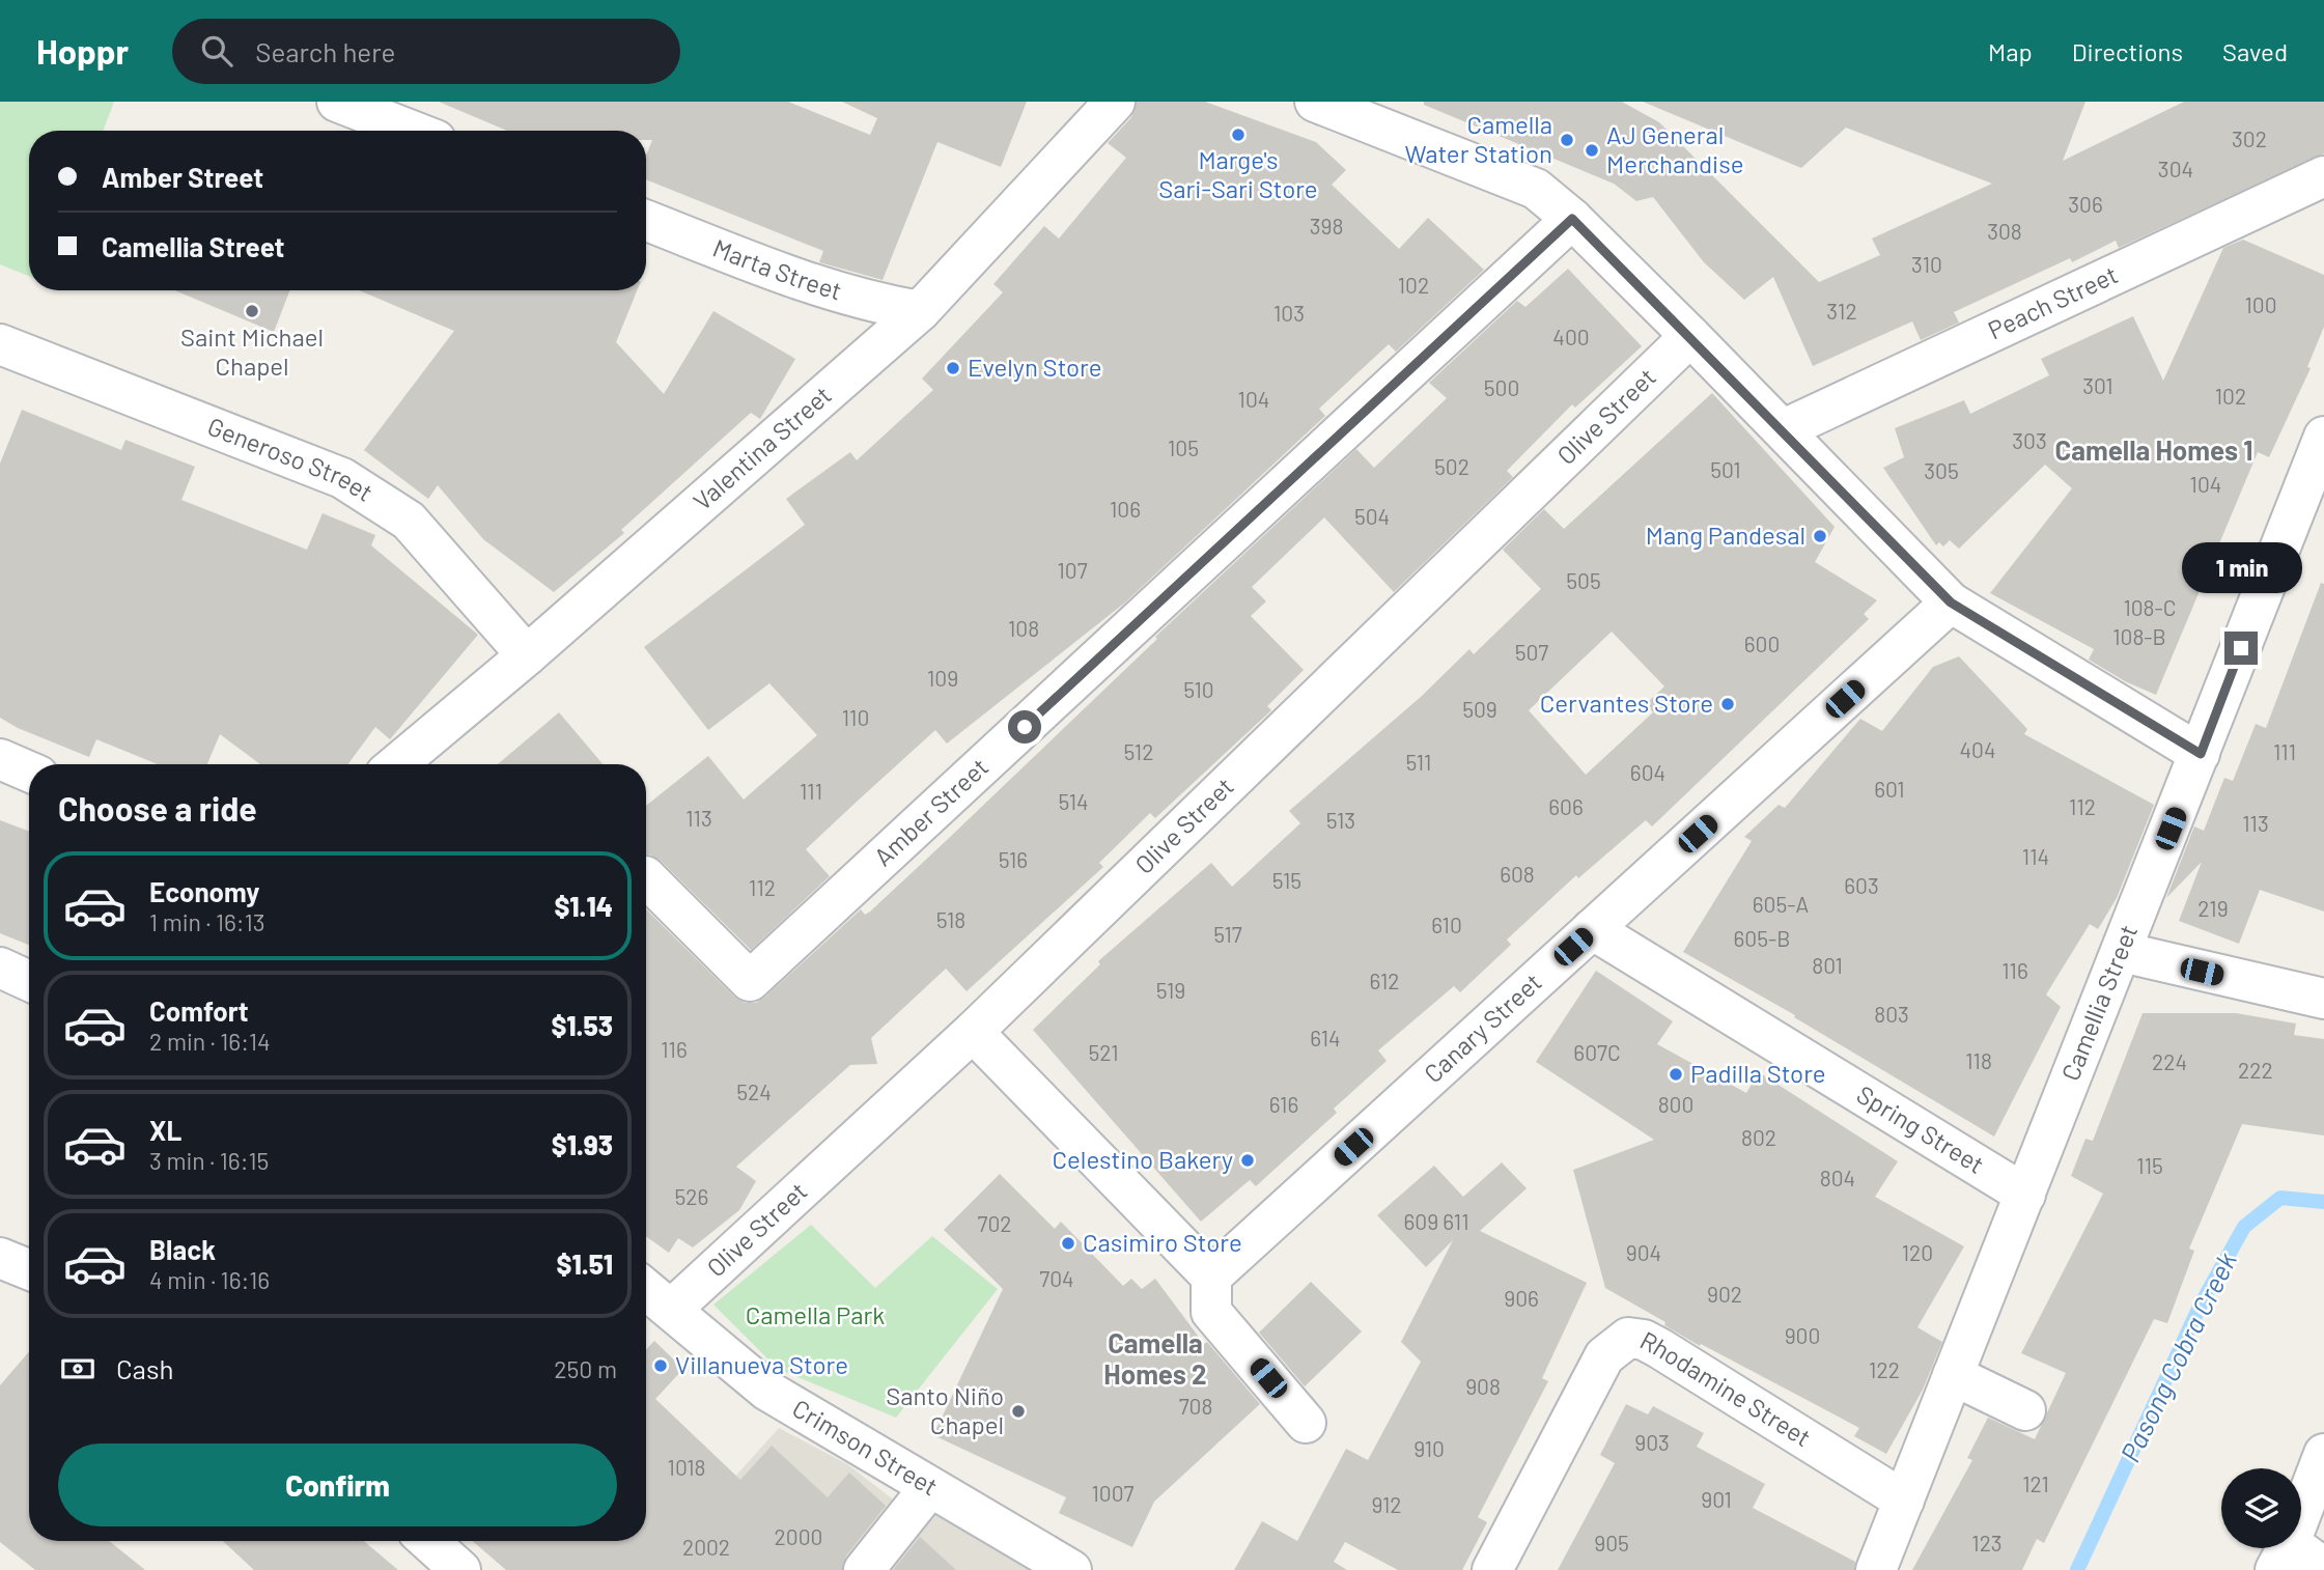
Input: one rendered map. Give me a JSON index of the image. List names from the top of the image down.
{
  "streets": {
    "street": [
      "Marta Street",
      "Peach Street",
      "Olive Street",
      "Valentina Street",
      "Generoso Street",
      "Amber Street",
      "Camellia Street",
      "Canary Street",
      "Spring Street",
      "Rhodamine Street",
      "Crimson Street"
    ]
  },
  "crossings": [
    ["Marta Street", "Valentina Street"],
    ["Olive Street", "Crimson Street"],
    ["Valentina Street", "Generoso Street"],
    ["Camellia Street", "Spring Street"],
    ["Camellia Street", "Rhodamine Street"],
    ["Canary Street", "Spring Street"]
  ],
  "districts": ["Camella Homes 1", "Camella Homes 2"],
  "water": ["Pasong Cobra Creek"],
  "parks": ["Camella Park"],
  "places": [
    "Marge's Sari-Sari Store",
    "Camella Water Station",
    "AJ General Merchandise",
    "Saint Michael Chapel",
    "Evelyn Store",
    "Mang Pandesal",
    "Cervantes Store",
    "Padilla Store",
    "Celestino Bakery",
    "Casimiro Store",
    "Villanueva Store",
    "Santo Niño Chapel"
  ],
  "house_numbers": [
    "302",
    "304",
    "306",
    "398",
    "308",
    "310",
    "102",
    "100",
    "312",
    "103",
    "400",
    "301",
    "500",
    "102",
    "104",
    "303",
    "105",
    "502",
    "501",
    "305",
    "104",
    "106",
    "504",
    "107",
    "505",
    "108-C",
    "108",
    "108-B",
    "600",
    "507",
    "109",
    "510",
    "509",
    "110",
    "404",
    "512",
    "111",
    "511",
    "604",
    "601",
    "111",
    "514",
    "606",
    "112",
    "113",
    "513",
    "113",
    "114",
    "516",
    "608",
    "515",
    "603",
    "112",
    "605-A",
    "219",
    "518",
    "610",
    "517",
    "605-B",
    "801",
    "116",
    "612",
    "519",
    "803",
    "614",
    "116",
    "521",
    "607C",
    "118",
    "224",
    "222",
    "524",
    "616",
    "800",
    "802",
    "115",
    "804",
    "526",
    "609 611",
    "702",
    "904",
    "120",
    "704",
    "902",
    "906",
    "900",
    "122",
    "908",
    "708",
    "903",
    "910",
    "1018",
    "121",
    "1007",
    "901",
    "912",
    "2000",
    "905",
    "123",
    "2002"
  ],
  "page": {
    "header": "Hoppr",
    "search": "Search here",
    "nav": ["Map", "Directions", "Saved"],
    "banner": ["Amber Street", "Camellia Street"],
    "bubble": "1 min",
    "heading": "Choose a ride",
    "list": [
      {
        "name": "Economy",
        "note": "1 min · 16:13",
        "value": "$1.14"
      },
      {
        "name": "Comfort",
        "note": "2 min · 16:14",
        "value": "$1.53"
      },
      {
        "name": "XL",
        "note": "3 min · 16:15",
        "value": "$1.93"
      },
      {
        "name": "Black",
        "note": "4 min · 16:16",
        "value": "$1.51"
      }
    ],
    "pay": ["Cash", "250 m"],
    "buttons": "Confirm"
  }
}
